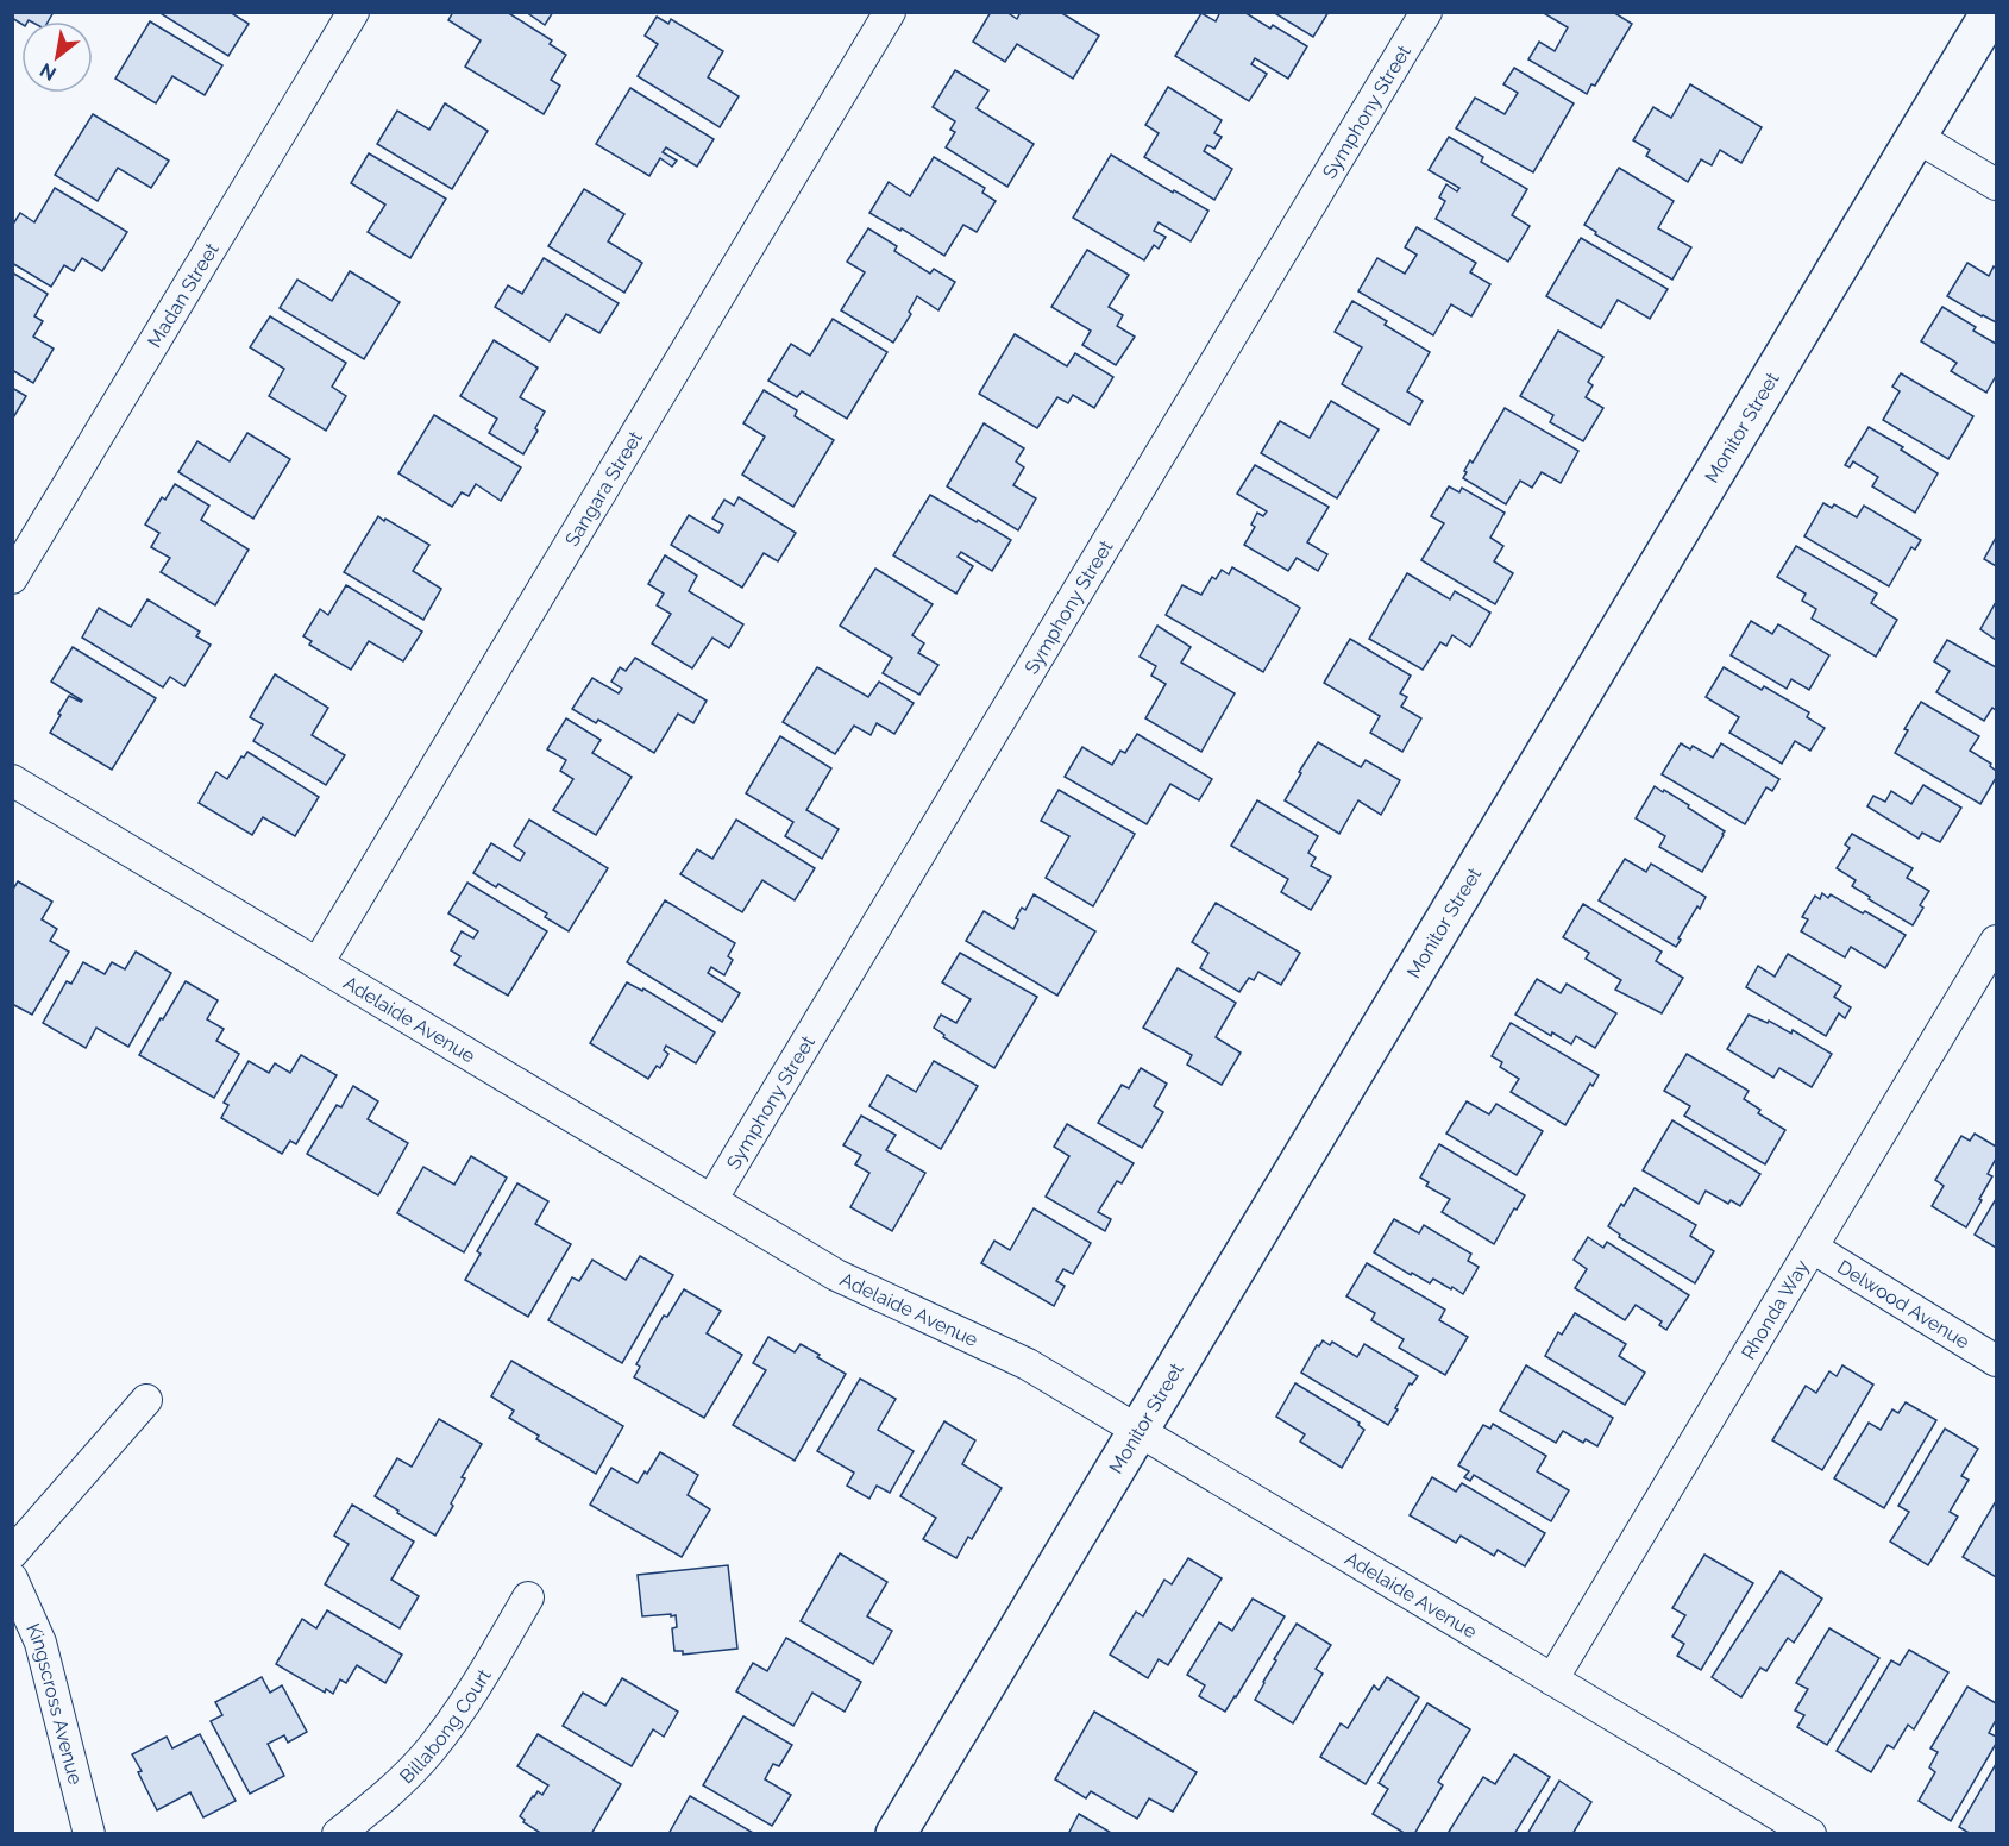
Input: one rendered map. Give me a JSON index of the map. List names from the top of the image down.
{
  "streets": {
    "street": [
      "Symphony Street",
      "Madan Street",
      "Monitor Street",
      "Sangara Street",
      "Adelaide Avenue",
      "Delwood Avenue",
      "Rhonda Way",
      "Kingscross Avenue",
      "Billabong Court"
    ]
  },
  "crossings": [
    ["Symphony Street", "Adelaide Avenue"],
    ["Monitor Street", "Adelaide Avenue"],
    ["Sangara Street", "Adelaide Avenue"],
    ["Adelaide Avenue", "Rhonda Way"],
    ["Delwood Avenue", "Rhonda Way"]
  ],
  "north": "bottom left"
}
